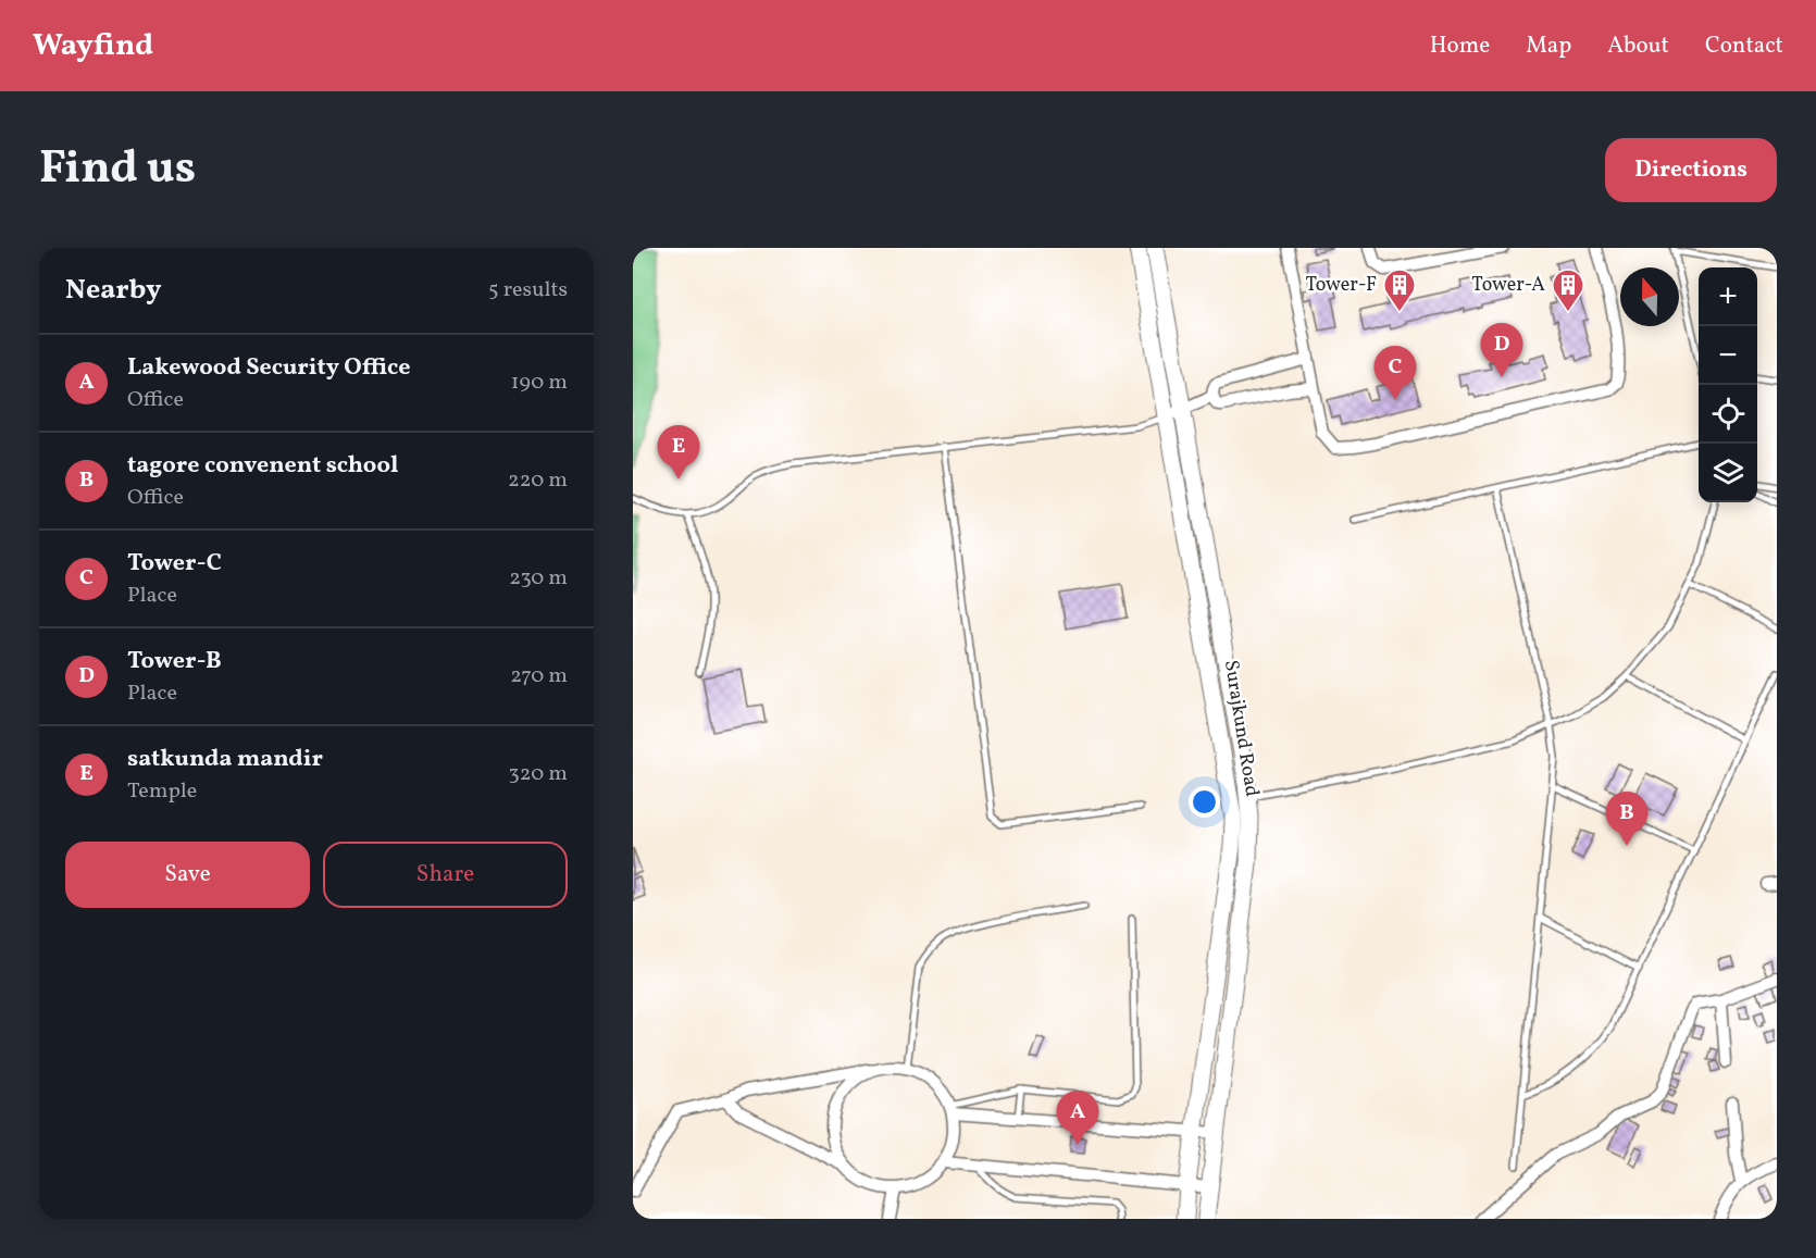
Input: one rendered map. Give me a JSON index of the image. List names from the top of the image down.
{
  "streets": {
    "main road": ["Surajkund Road"]
  },
  "places": {
    "building": ["Tower-F", "Tower-A"]
  },
  "north": "top",
  "page": {
    "header": "Wayfind",
    "nav": [
      "Home",
      "Map",
      "About",
      "Contact"
    ],
    "title": "Find us",
    "buttons": [
      "Directions",
      ["Save", "Share"]
    ],
    "heading": ["Nearby", "5 results"],
    "map_buttons": ["+", "−"],
    "pins": [
      "D",
      "C",
      "E",
      "B",
      "A"
    ],
    "list": [
      {
        "mark": "A",
        "name": "Lakewood Security Office",
        "note": "Office",
        "value": "190 m"
      },
      {
        "mark": "B",
        "name": "tagore convenent school",
        "note": "Office",
        "value": "220 m"
      },
      {
        "mark": "C",
        "name": "Tower-C",
        "note": "Place",
        "value": "230 m"
      },
      {
        "mark": "D",
        "name": "Tower-B",
        "note": "Place",
        "value": "270 m"
      },
      {
        "mark": "E",
        "name": "satkunda mandir",
        "note": "Temple",
        "value": "320 m"
      }
    ]
  }
}
